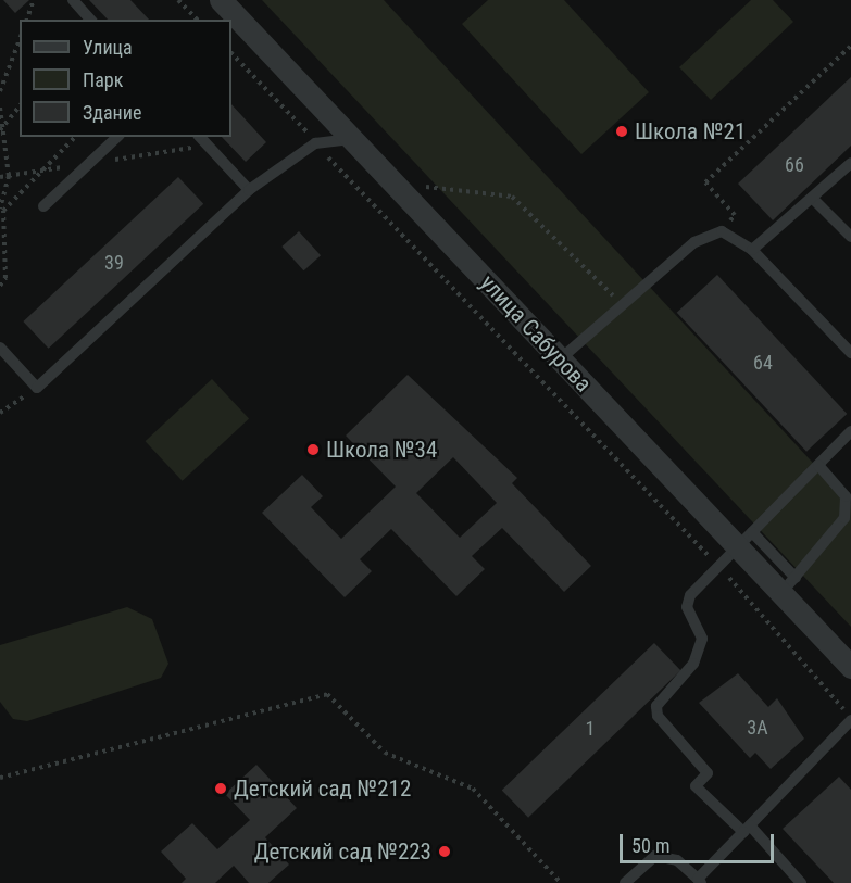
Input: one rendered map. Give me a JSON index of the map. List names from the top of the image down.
{
  "streets": {
    "street": ["улица Сабурова"]
  },
  "places": [
    "Школа №21",
    "Школа №34",
    "Детский сад №212",
    "Детский сад №223"
  ],
  "house_numbers": [
    "66",
    "39",
    "64",
    "3А",
    "1"
  ],
  "legend": ["Улица", "Парк", "Здание"],
  "scale_bar": "50 m"
}
